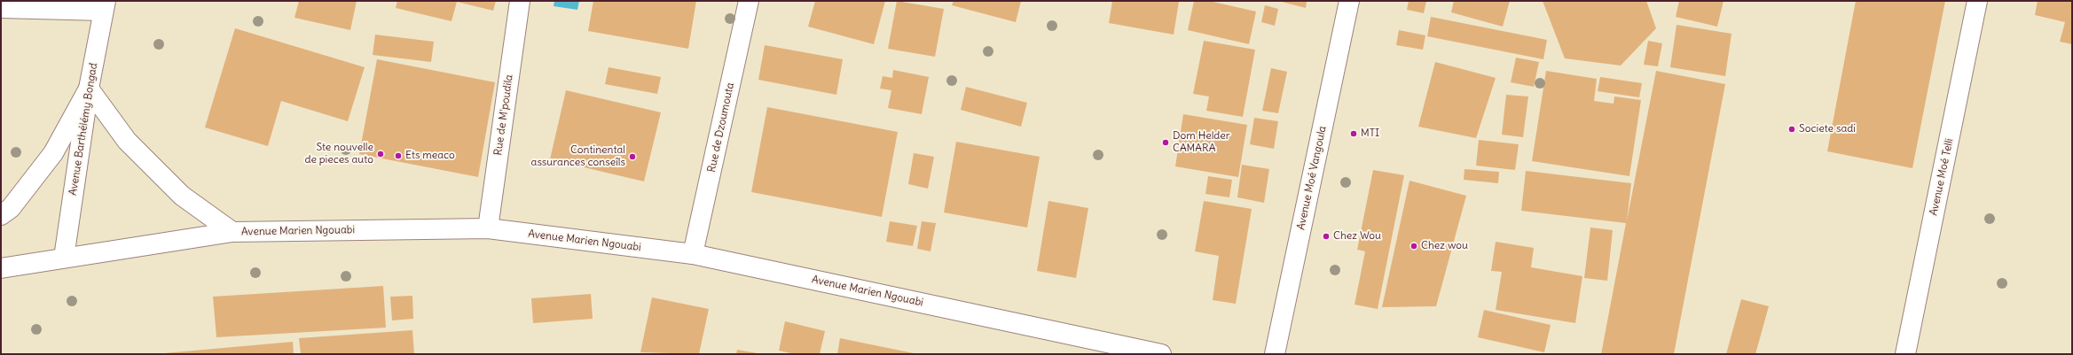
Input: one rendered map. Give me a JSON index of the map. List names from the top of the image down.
{
  "streets": {
    "street": [
      "Rue de M'poudila",
      "Rue de Dzoumouta",
      "Avenue Barthélémy Bongad",
      "Avenue Moé Telli",
      "Avenue Moé Vangoula",
      "Avenue Marien Ngouabi"
    ]
  },
  "crossings": [
    ["Rue de M'poudila", "Avenue Marien Ngouabi"],
    ["Rue de Dzoumouta", "Avenue Marien Ngouabi"],
    ["Avenue Barthélémy Bongad", "Avenue Marien Ngouabi"]
  ],
  "places": [
    "Societe sadi",
    "MTI",
    "Dom Helder CAMARA",
    "Ste nouvelle de pieces auto",
    "Ets meaco",
    "Continental assurances conseîls",
    "Chez Wou",
    "Chez wou"
  ]
}
